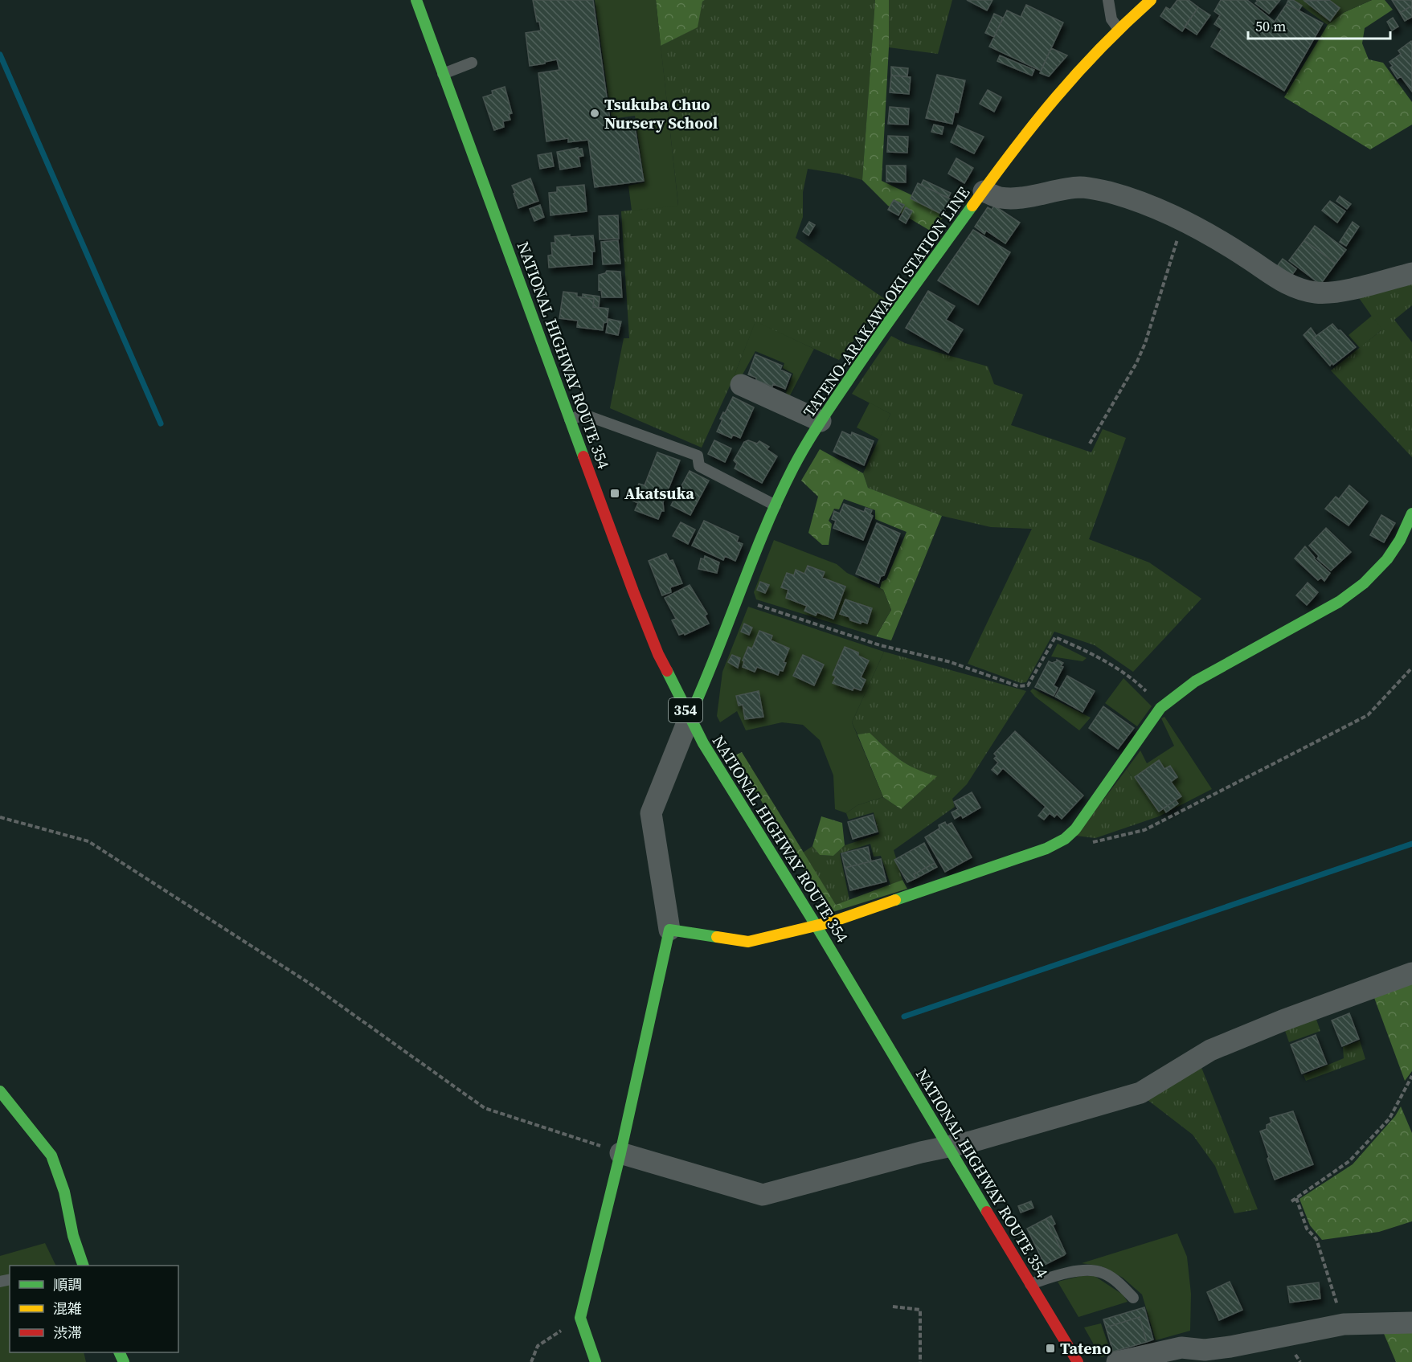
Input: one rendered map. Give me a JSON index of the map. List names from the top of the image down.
{
  "streets": {
    "main road": ["TATENO-ARAKAWAOKI STATION LINE", "NATIONAL HIGHWAY ROUTE 354", "354"]
  },
  "crossings": [
    ["TATENO-ARAKAWAOKI STATION LINE", "NATIONAL HIGHWAY ROUTE 354"]
  ],
  "places": {
    "other": ["Tsukuba Chuo Nursery School"],
    "transit": ["Akatsuka", "Tateno"]
  },
  "legend": ["順調", "混雑", "渋滞"],
  "scale_bar": "50 m"
}
